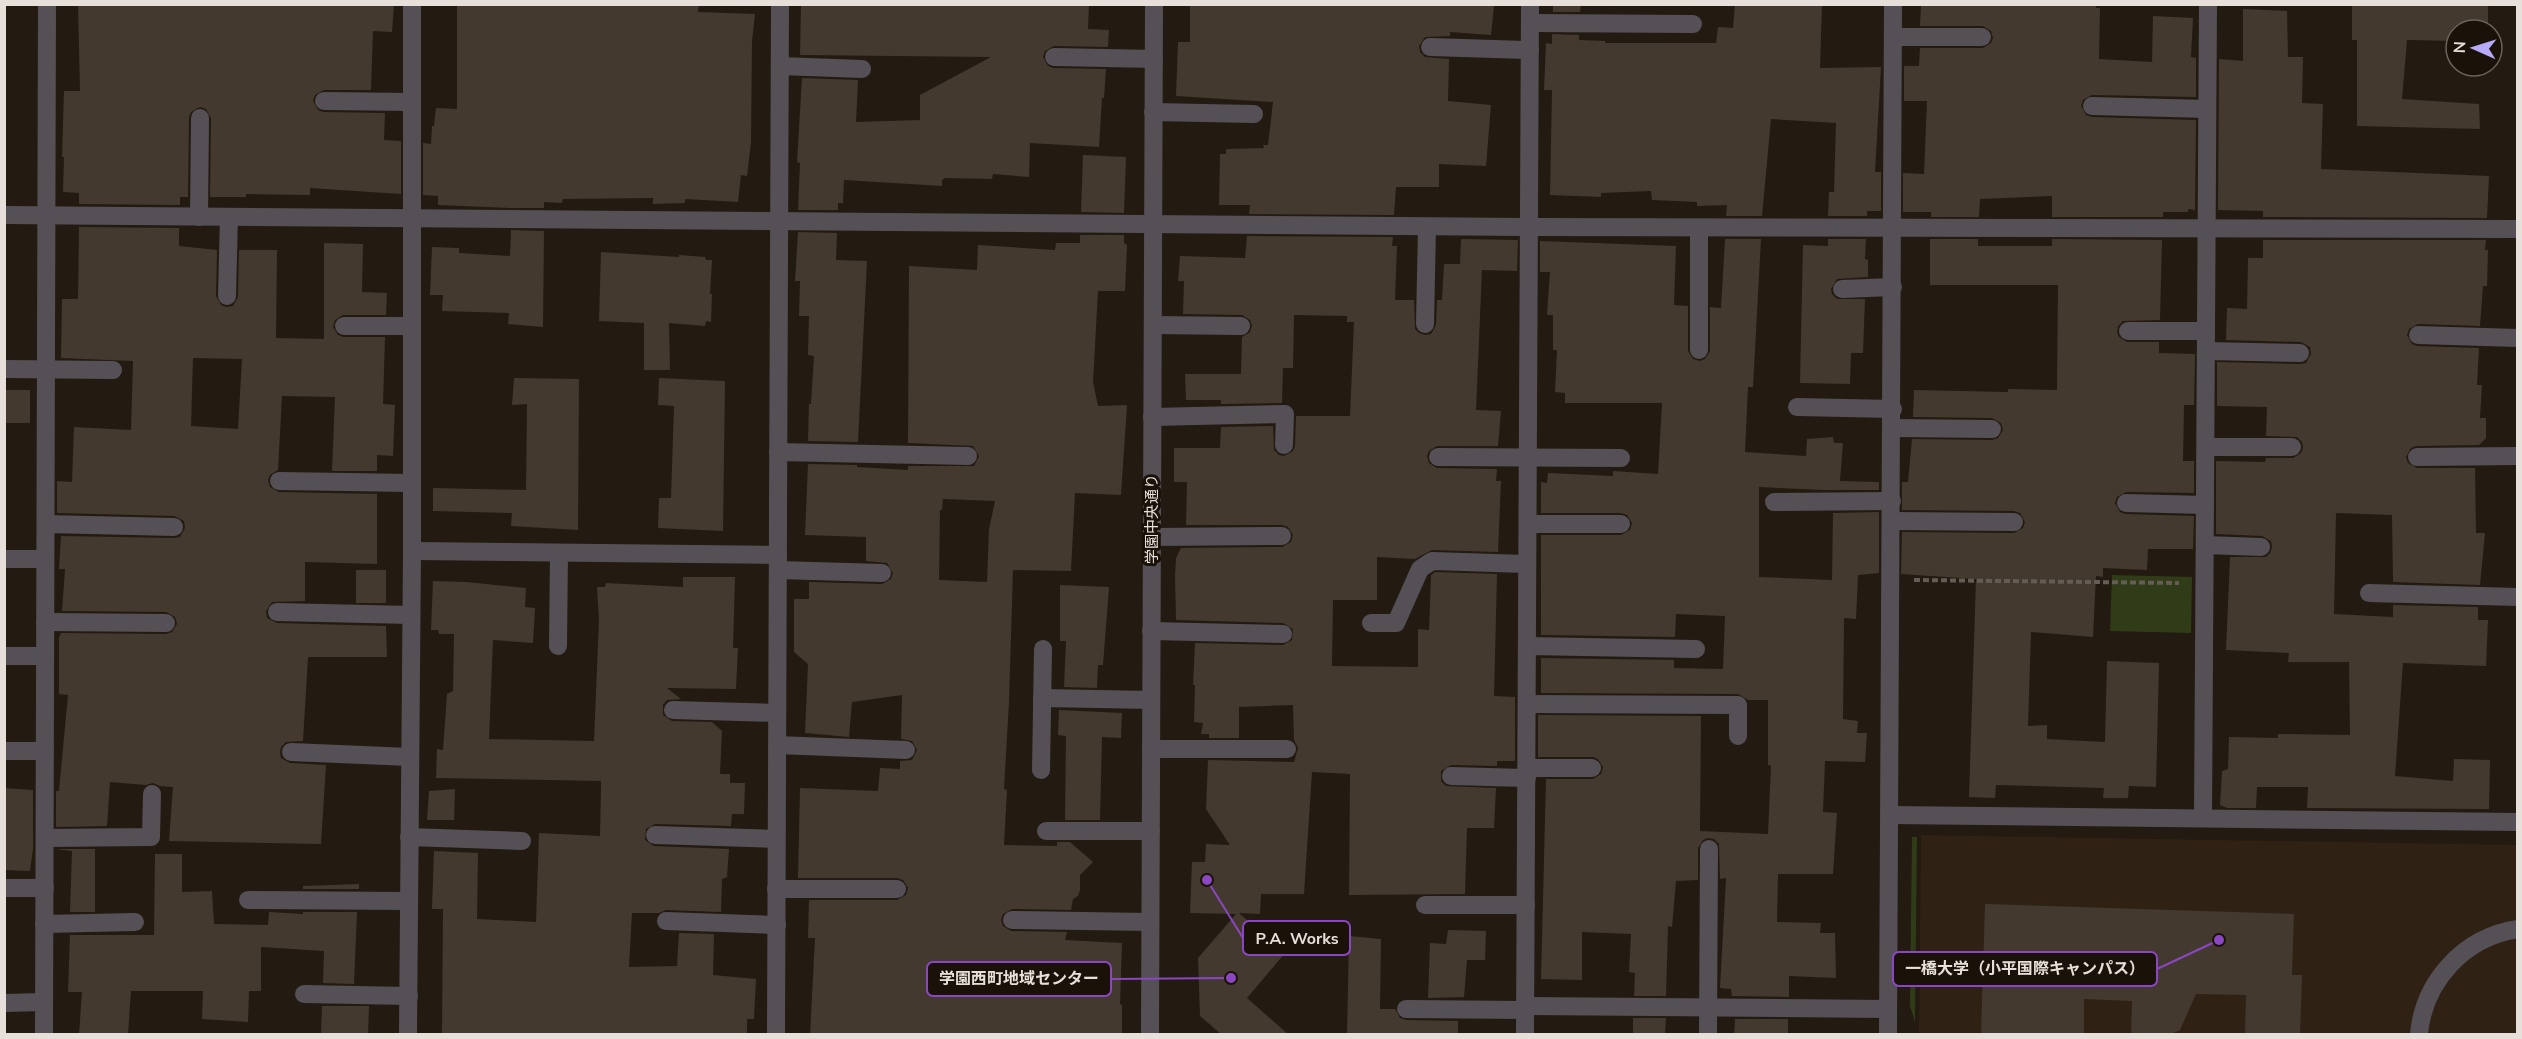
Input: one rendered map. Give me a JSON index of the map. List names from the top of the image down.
{
  "streets": {
    "street": ["学園中央通り"]
  },
  "places": ["P.A. Works", "一橋大学（小平国際キャンパス）", "学園西町地域センター"],
  "north": "left"
}
